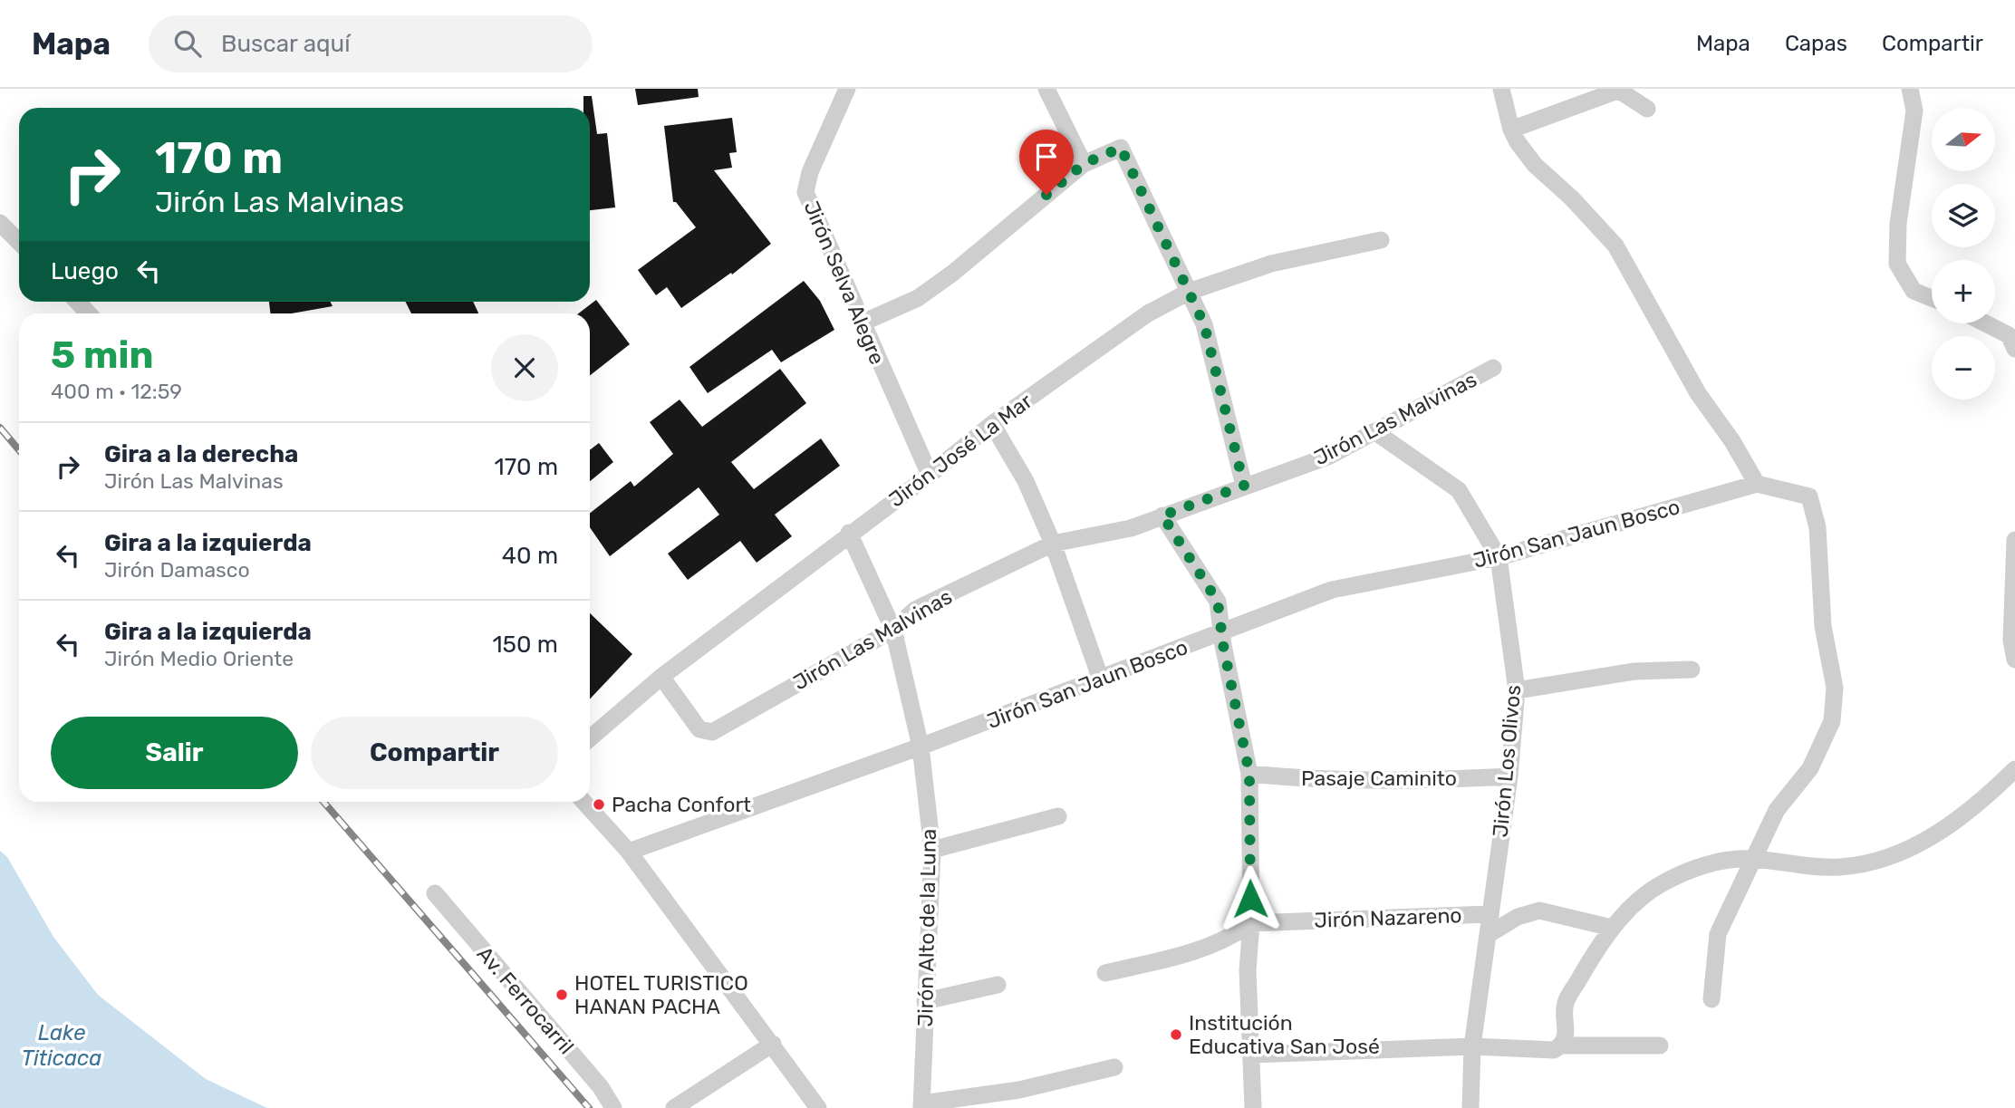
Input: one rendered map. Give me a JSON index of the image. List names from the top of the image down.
{
  "streets": {
    "street": [
      "Jirón Selva Alegre",
      "Jirón Las Malvinas",
      "Jirón José La Mar",
      "Jirón San Jaun Bosco",
      "Jirón Los Olivos",
      "Pasaje Caminito",
      "Jirón Nazareno",
      "Jirón Alto de la Luna",
      "Av. Ferrocarril"
    ]
  },
  "crossings": [
    ["Jirón Selva Alegre", "Jirón José La Mar"],
    ["Jirón Las Malvinas", "Jirón José La Mar"],
    ["Jirón Las Malvinas", "Jirón Los Olivos"],
    ["Jirón Las Malvinas", "Jirón Alto de la Luna"],
    ["Jirón José La Mar", "Jirón Alto de la Luna"],
    ["Jirón San Jaun Bosco", "Jirón Los Olivos"],
    ["Jirón San Jaun Bosco", "Jirón Alto de la Luna"],
    ["Jirón Los Olivos", "Pasaje Caminito"],
    ["Jirón Los Olivos", "Jirón Nazareno"]
  ],
  "water": ["Lake Titicaca"],
  "places": ["Pacha Confort", "HOTEL TURISTICO HANAN PACHA", "Institución Educativa San José"],
  "north": "right",
  "page": {
    "header": "Mapa",
    "search": "Buscar aquí",
    "nav": ["Mapa", "Capas", "Compartir"],
    "map_buttons": ["+", "−"],
    "turn": ["170 m", "Jirón Las Malvinas"],
    "then": "Luego",
    "heading": ["5 min", "400 m · 12:59"],
    "list": [
      {
        "name": "Gira a la derecha",
        "note": "Jirón Las Malvinas",
        "value": "170 m"
      },
      {
        "name": "Gira a la izquierda",
        "note": "Jirón Damasco",
        "value": "40 m"
      },
      {
        "name": "Gira a la izquierda",
        "note": "Jirón Medio Oriente",
        "value": "150 m"
      }
    ],
    "buttons": ["Salir", "Compartir"]
  }
}
